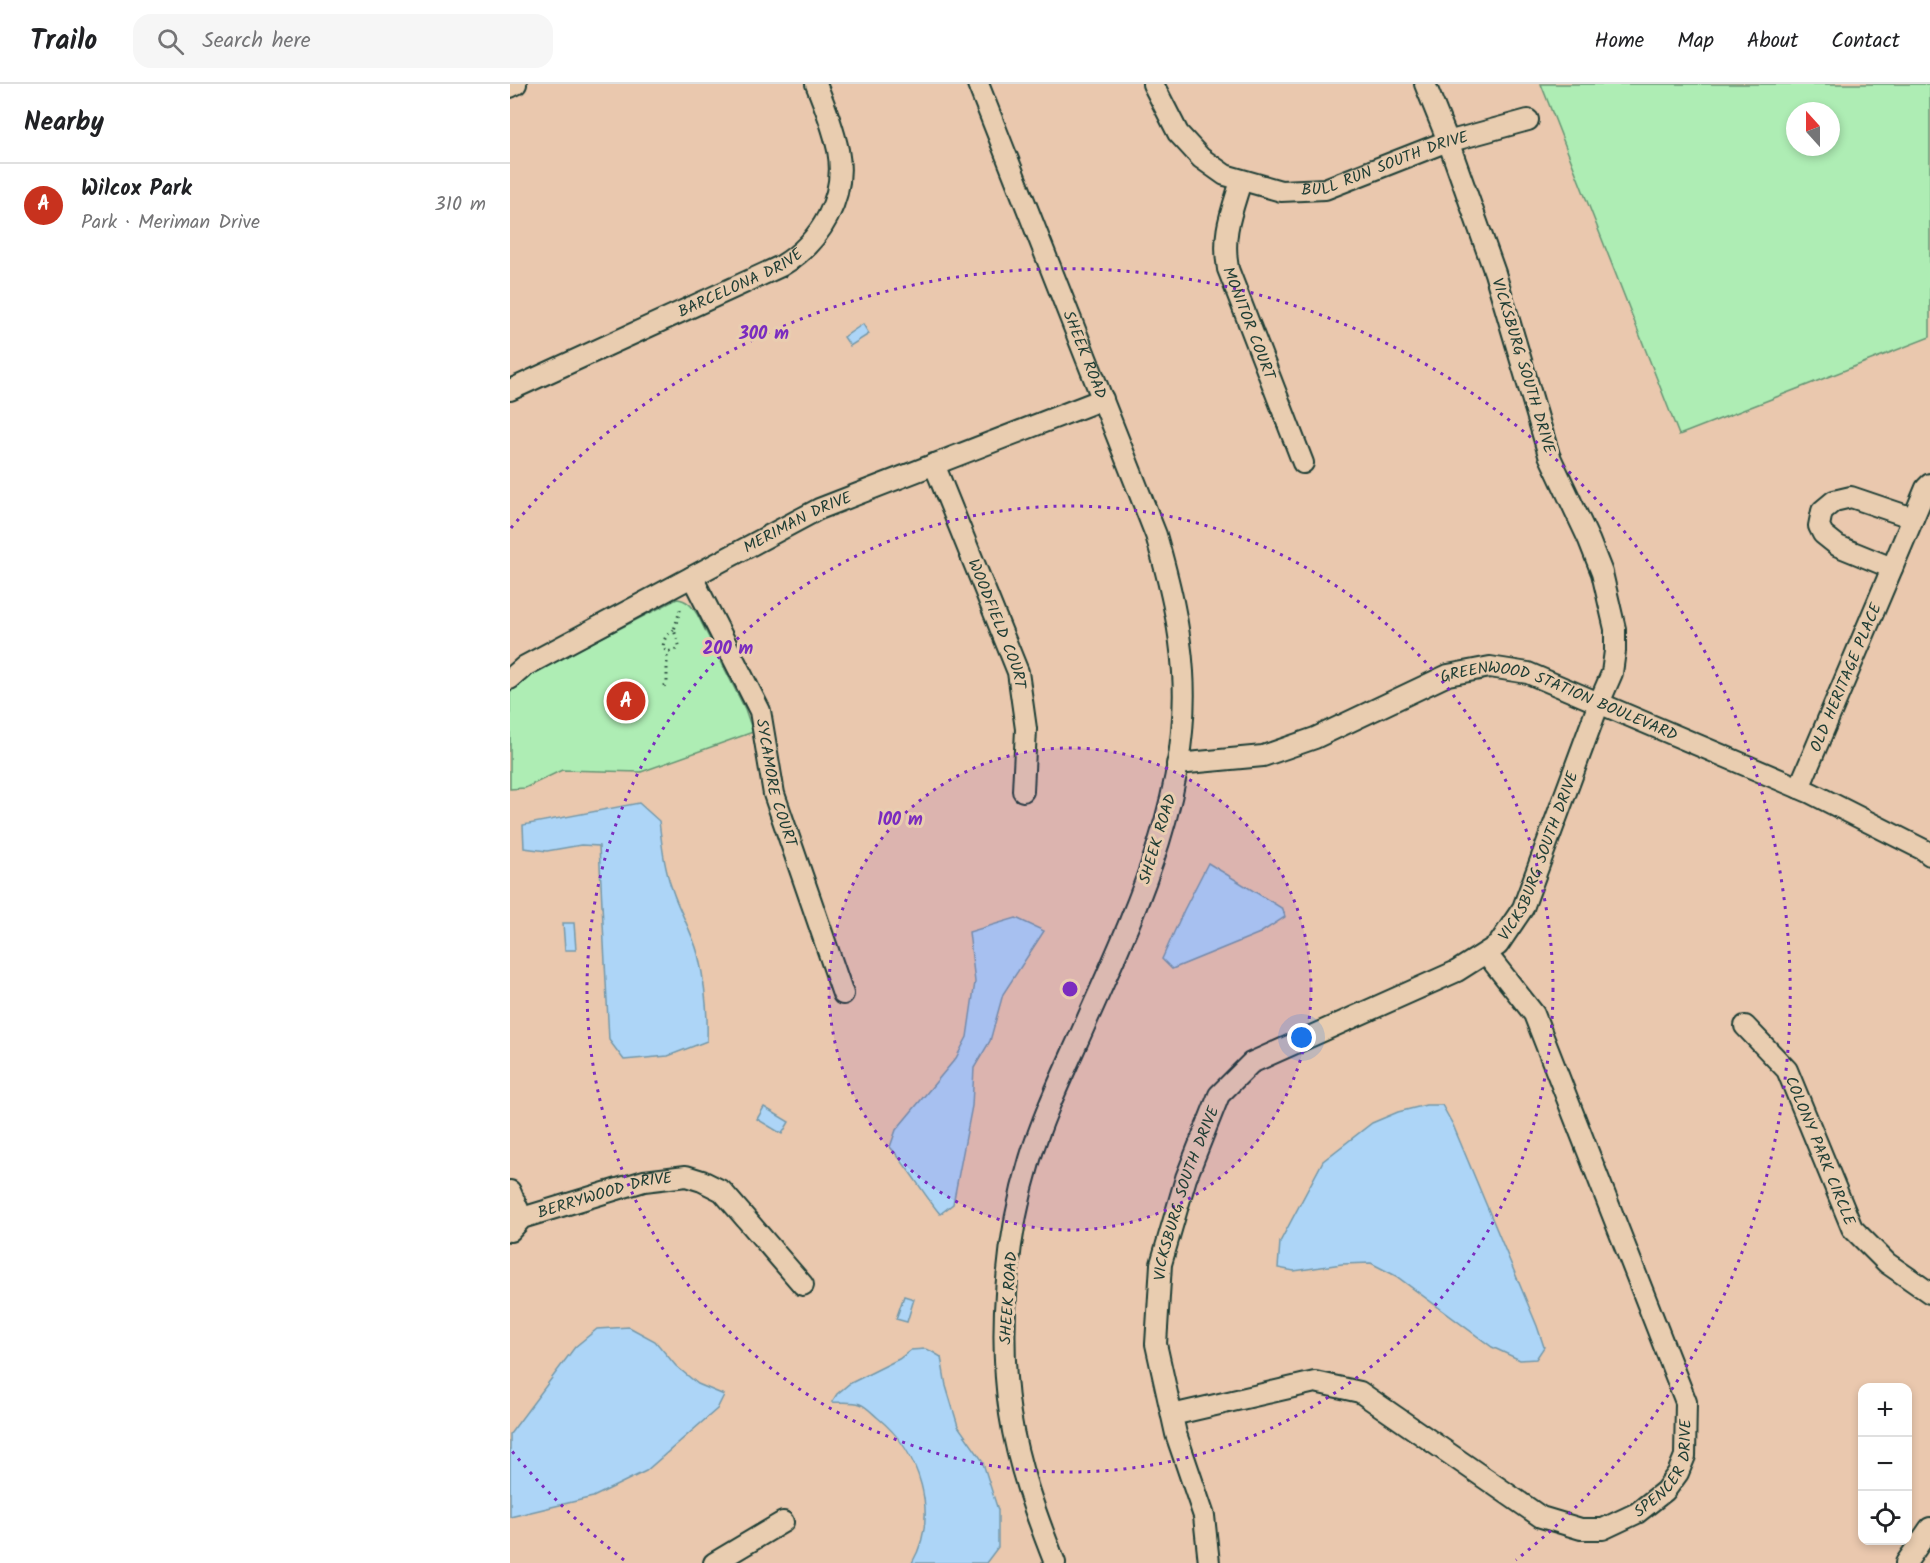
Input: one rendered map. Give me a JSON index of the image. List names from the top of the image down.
{
  "streets": {
    "street": [
      "BULL RUN SOUTH DRIVE",
      "BARCELONA DRIVE",
      "MONITOR COURT",
      "SHEEK ROAD",
      "VICKSBURG SOUTH DRIVE",
      "MERIMAN DRIVE",
      "WOODFIELD COURT",
      "OLD HERITAGE PLACE",
      "GREENWOOD STATION BOULEVARD",
      "SYCAMORE COURT",
      "COLONY PARK CIRCLE",
      "BERRYWOOD DRIVE",
      "SPENCER DRIVE"
    ]
  },
  "crossings": [
    ["BULL RUN SOUTH DRIVE", "MONITOR COURT"],
    ["BULL RUN SOUTH DRIVE", "VICKSBURG SOUTH DRIVE"],
    ["SHEEK ROAD", "MERIMAN DRIVE"],
    ["SHEEK ROAD", "GREENWOOD STATION BOULEVARD"],
    ["VICKSBURG SOUTH DRIVE", "GREENWOOD STATION BOULEVARD"],
    ["VICKSBURG SOUTH DRIVE", "SPENCER DRIVE"],
    ["MERIMAN DRIVE", "WOODFIELD COURT"],
    ["MERIMAN DRIVE", "SYCAMORE COURT"],
    ["OLD HERITAGE PLACE", "GREENWOOD STATION BOULEVARD"]
  ],
  "north": "top",
  "page": {
    "header": "Trailo",
    "search": "Search here",
    "nav": [
      "Home",
      "Map",
      "About",
      "Contact"
    ],
    "heading": "Nearby",
    "list": [
      {
        "mark": "A",
        "name": "Wilcox Park",
        "note": "Park · Meriman Drive",
        "value": "310 m"
      }
    ],
    "pins": "A",
    "map_buttons": ["+", "−"]
  },
  "rings": ["300 m", "200 m", "100 m"]
}
